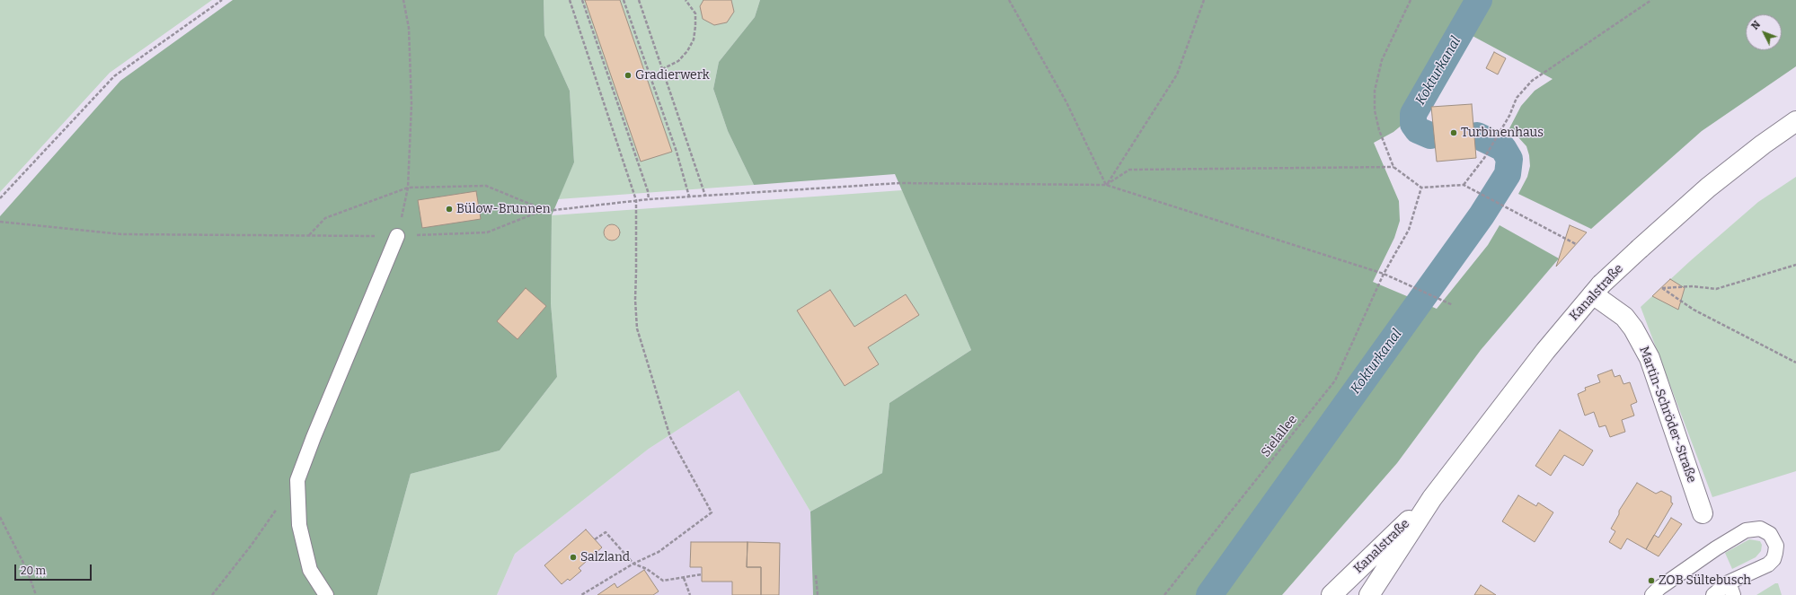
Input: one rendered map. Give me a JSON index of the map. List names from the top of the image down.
{
  "streets": {
    "main road": ["Kanalstraße", "Martin-Schröder-Straße"],
    "path": ["Sielallee"]
  },
  "crossings": [
    ["Kanalstraße", "Martin-Schröder-Straße"]
  ],
  "water": ["Kokturkanal"],
  "places": [
    "Gradierwerk",
    "Turbinenhaus",
    "Bülow-Brunnen",
    "Salzland",
    "ZOB Sültebusch"
  ],
  "scale_bar": "20 m",
  "north": "top left"
}
